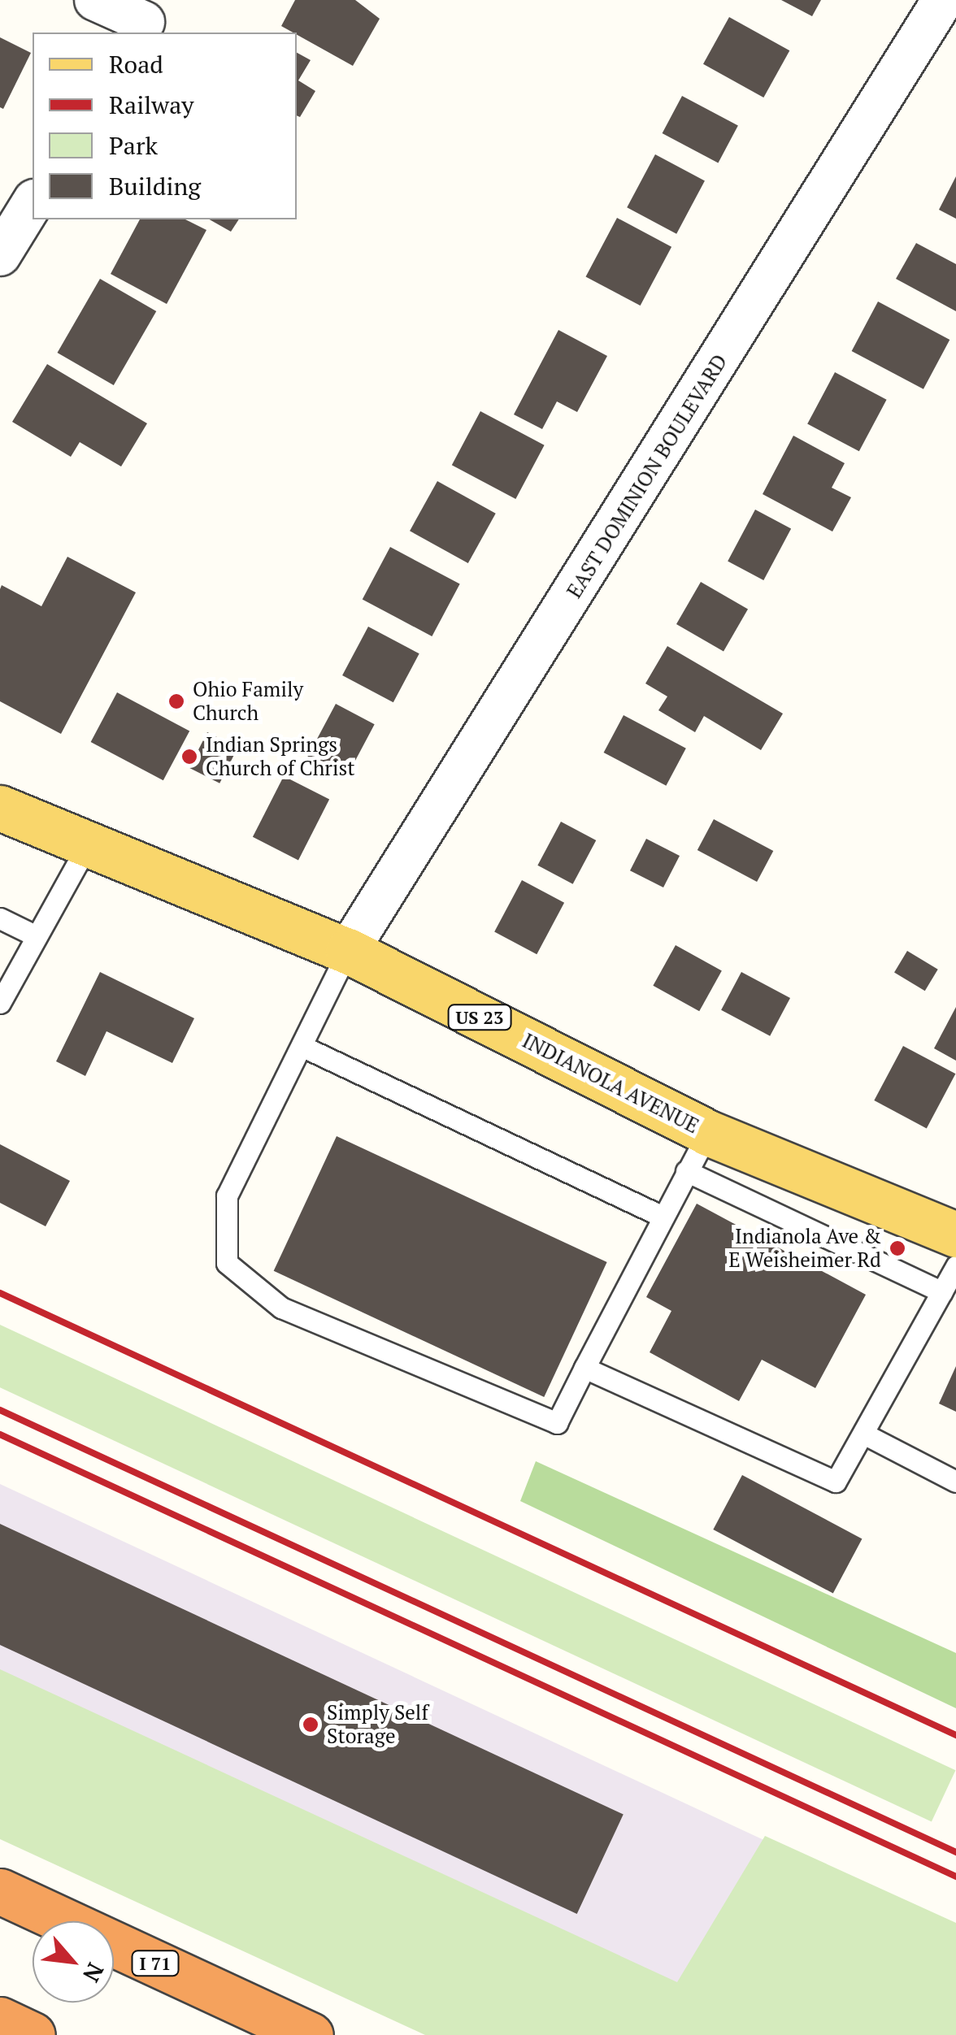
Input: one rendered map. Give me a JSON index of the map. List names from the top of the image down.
{
  "streets": {
    "highway": ["I 71"],
    "main road": ["US 23", "INDIANOLA AVENUE"],
    "street": ["EAST DOMINION BOULEVARD"]
  },
  "crossings": [
    ["EAST DOMINION BOULEVARD", "INDIANOLA AVENUE"]
  ],
  "places": [
    "Ohio Family Church",
    "Indian Springs Church of Christ",
    "Indianola Ave & E Weisheimer Rd",
    "Simply Self Storage"
  ],
  "legend": [
    "Road",
    "Railway",
    "Park",
    "Building"
  ],
  "north": "bottom right"
}
